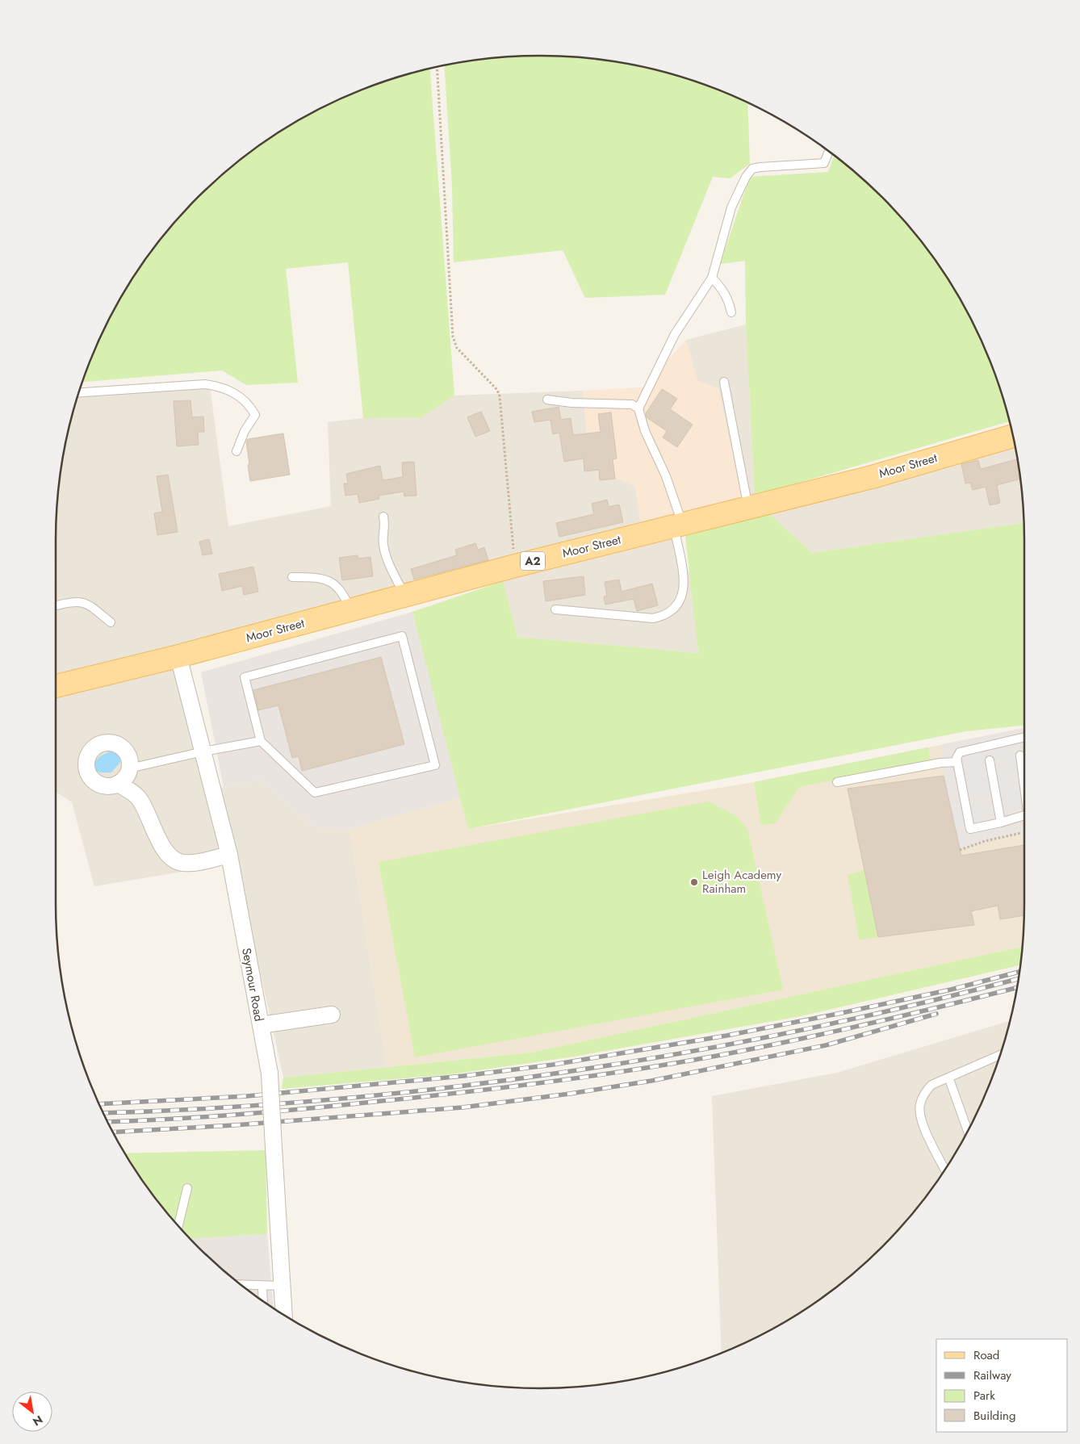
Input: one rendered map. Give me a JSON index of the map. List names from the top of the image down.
{
  "streets": {
    "main road": ["Moor Street", "A2"],
    "street": ["Seymour Road"]
  },
  "crossings": [
    ["Moor Street", "Seymour Road"]
  ],
  "places": ["Leigh Academy Rainham"],
  "legend": [
    "Road",
    "Railway",
    "Park",
    "Building"
  ],
  "north": "bottom right"
}
